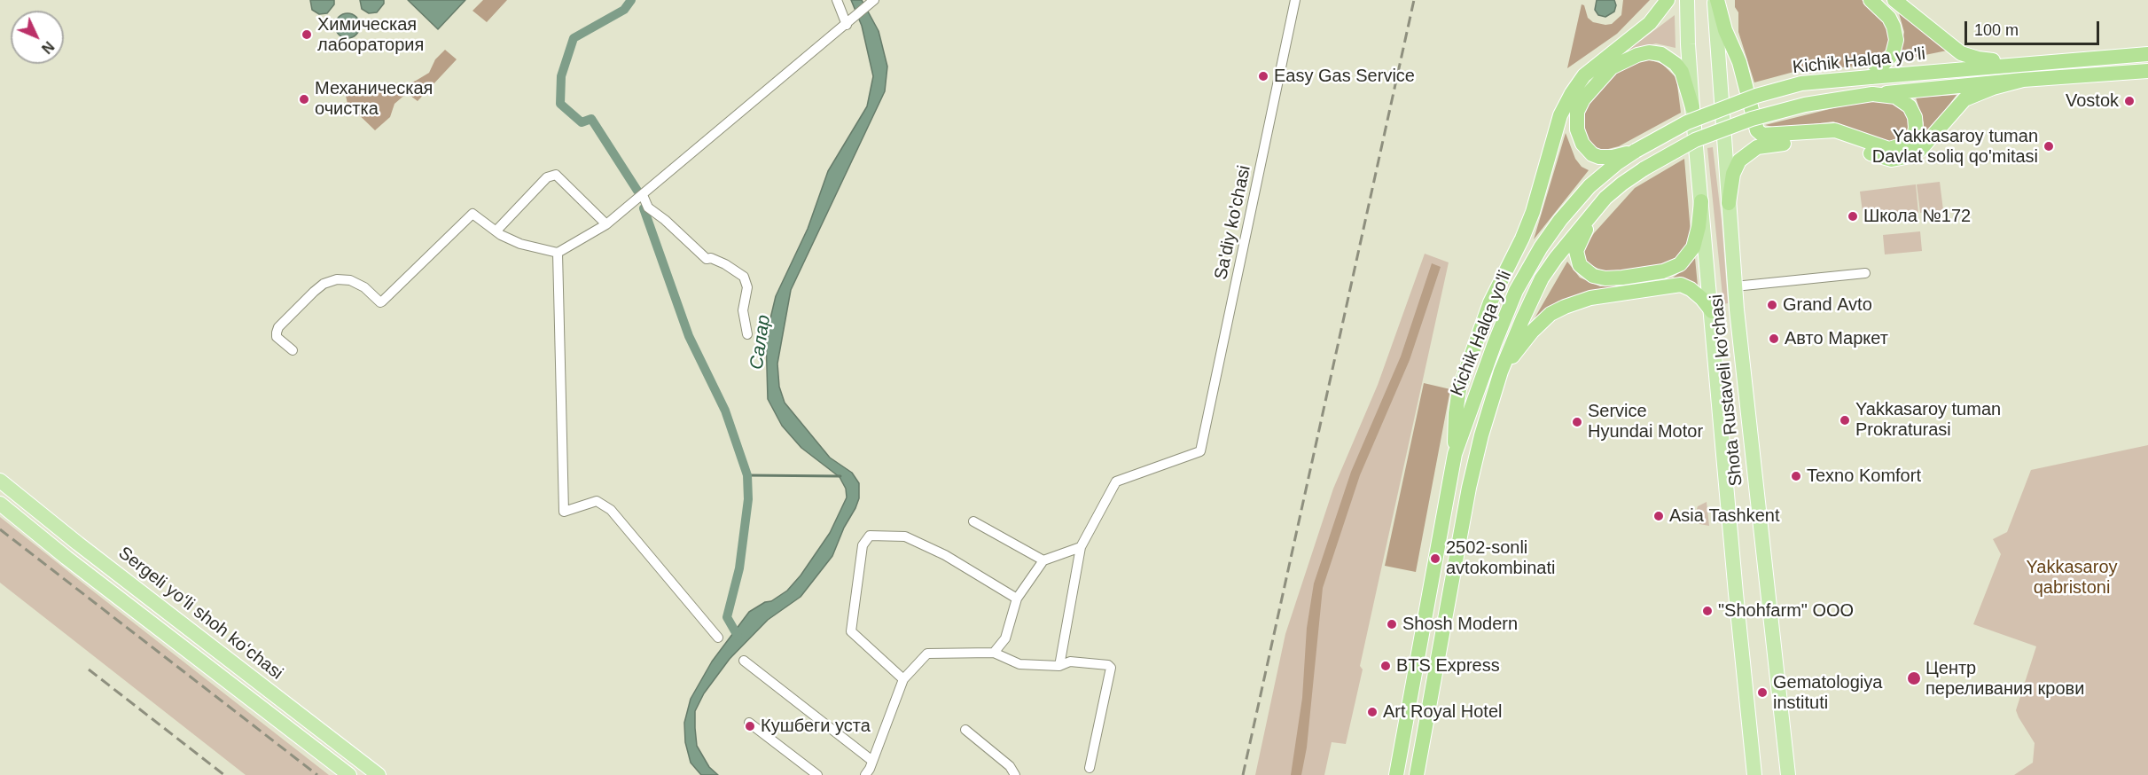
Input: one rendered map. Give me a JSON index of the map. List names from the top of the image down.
{
  "streets": {
    "highway": ["Kichik Halqa yo'li"],
    "main road": ["Shota Rustaveli ko'chasi", "Sergeli yo‘li shoh ko‘chasi"],
    "street": ["Sa'diy ko'chasi"]
  },
  "water": ["Салар"],
  "parks": ["Yakkasaroy qabristoni"],
  "places": [
    "Химическая лаборатория",
    "Easy Gas Service",
    "Механическая очистка",
    "Vostok",
    "Yakkasaroy tuman Davlat soliq qo'mitasi",
    "Школа №172",
    "Grand Avto",
    "Авто Маркет",
    "Yakkasaroy tuman Prokraturasi",
    "Service Hyundai Motor",
    "Texno Komfort",
    "Asia Tashkent",
    "2502-sonli avtokombinati",
    "\"Shohfarm\" OOO",
    "Shosh Modern",
    "BTS Express",
    "Центр переливания крови",
    "Gematologiya instituti",
    "Art Royal Hotel",
    "Кушбеги уста"
  ],
  "scale_bar": "100 m",
  "north": "bottom right"
}
